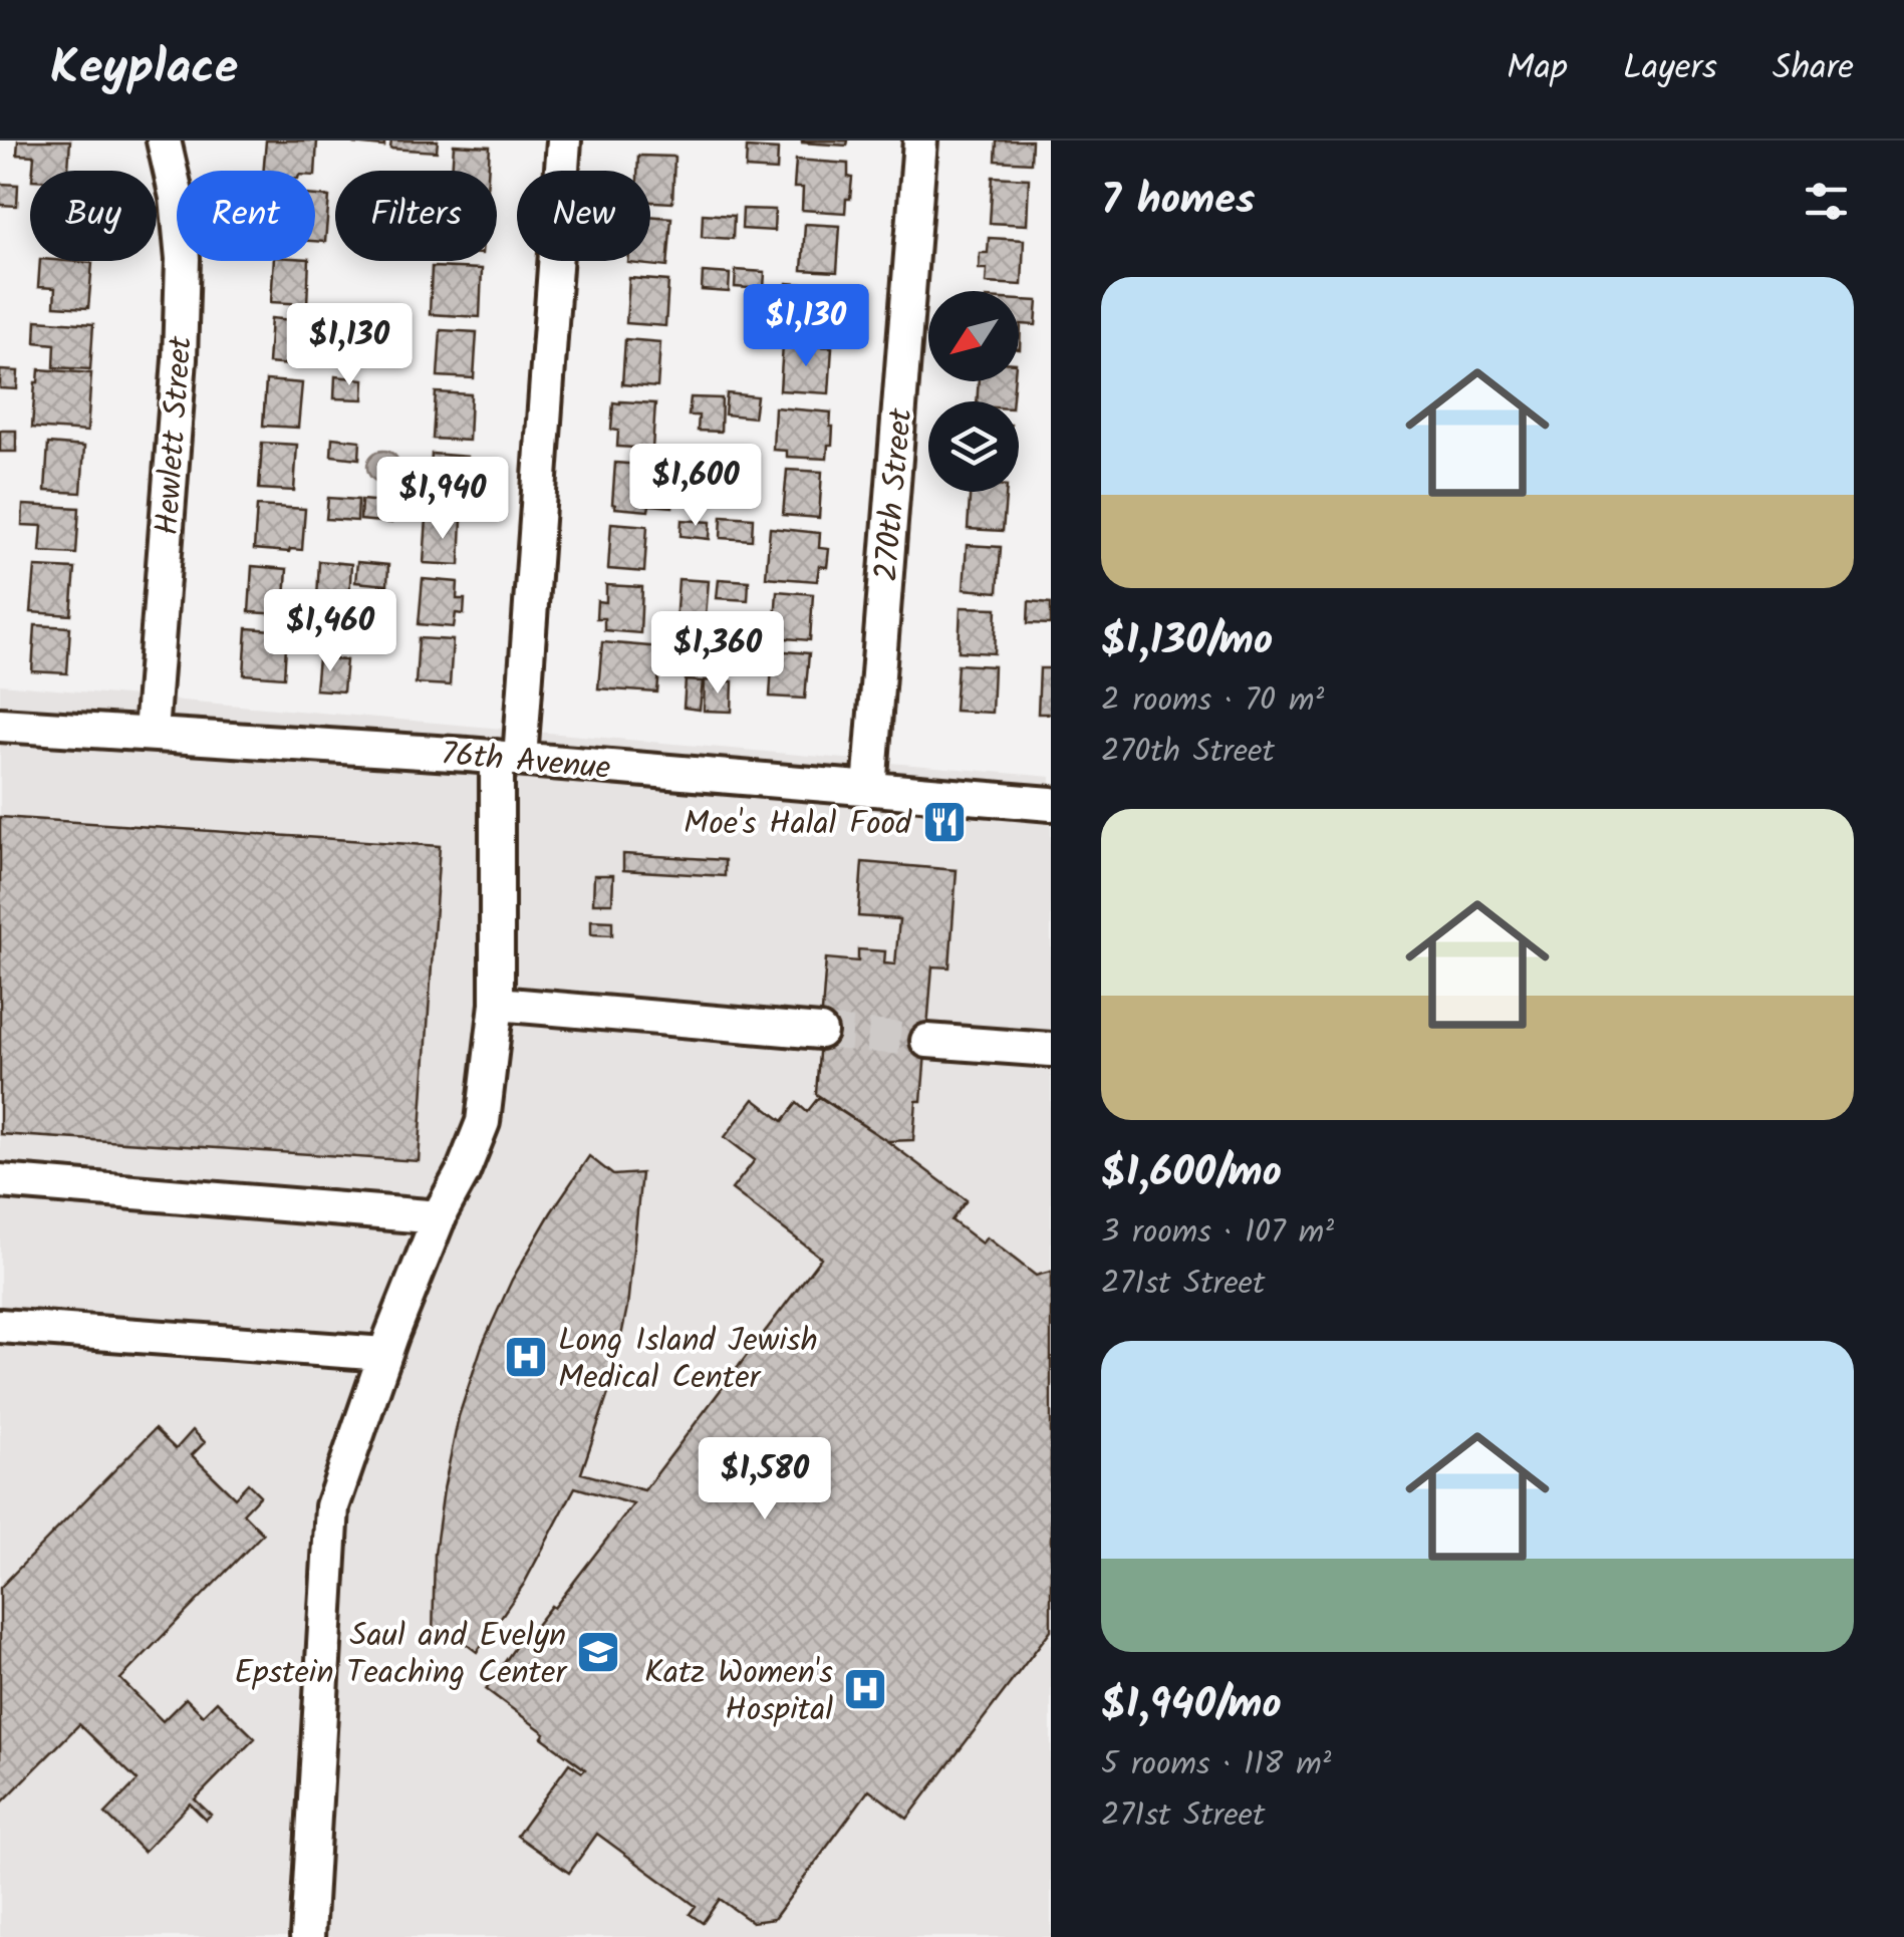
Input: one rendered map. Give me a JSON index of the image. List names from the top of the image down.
{
  "streets": {
    "street": ["Hewlett Street", "270th Street", "76th Avenue"]
  },
  "crossings": [
    ["Hewlett Street", "76th Avenue"],
    ["270th Street", "76th Avenue"]
  ],
  "places": {
    "restaurant": ["Moe's Halal Food"],
    "hospital": ["Long Island Jewish Medical Center", "Katz Women's Hospital"],
    "school or university": ["Saul and Evelyn Epstein Teaching Center"]
  },
  "north": "bottom left",
  "page": {
    "header": "Keyplace",
    "nav": ["Map", "Layers", "Share"],
    "heading": "7 homes",
    "chip": [
      "Buy",
      "Rent",
      "Filters",
      "New"
    ],
    "list": [
      {
        "name": "$1,130/mo",
        "note": "2 rooms · 70 m² · 270th Street"
      },
      {
        "name": "$1,600/mo",
        "note": "3 rooms · 107 m² · 271st Street"
      },
      {
        "name": "$1,940/mo",
        "note": "5 rooms · 118 m² · 271st Street"
      }
    ],
    "price": [
      "$1,130",
      "$1,130",
      "$1,600",
      "$1,940",
      "$1,460",
      "$1,360",
      "$1,580"
    ]
  }
}
